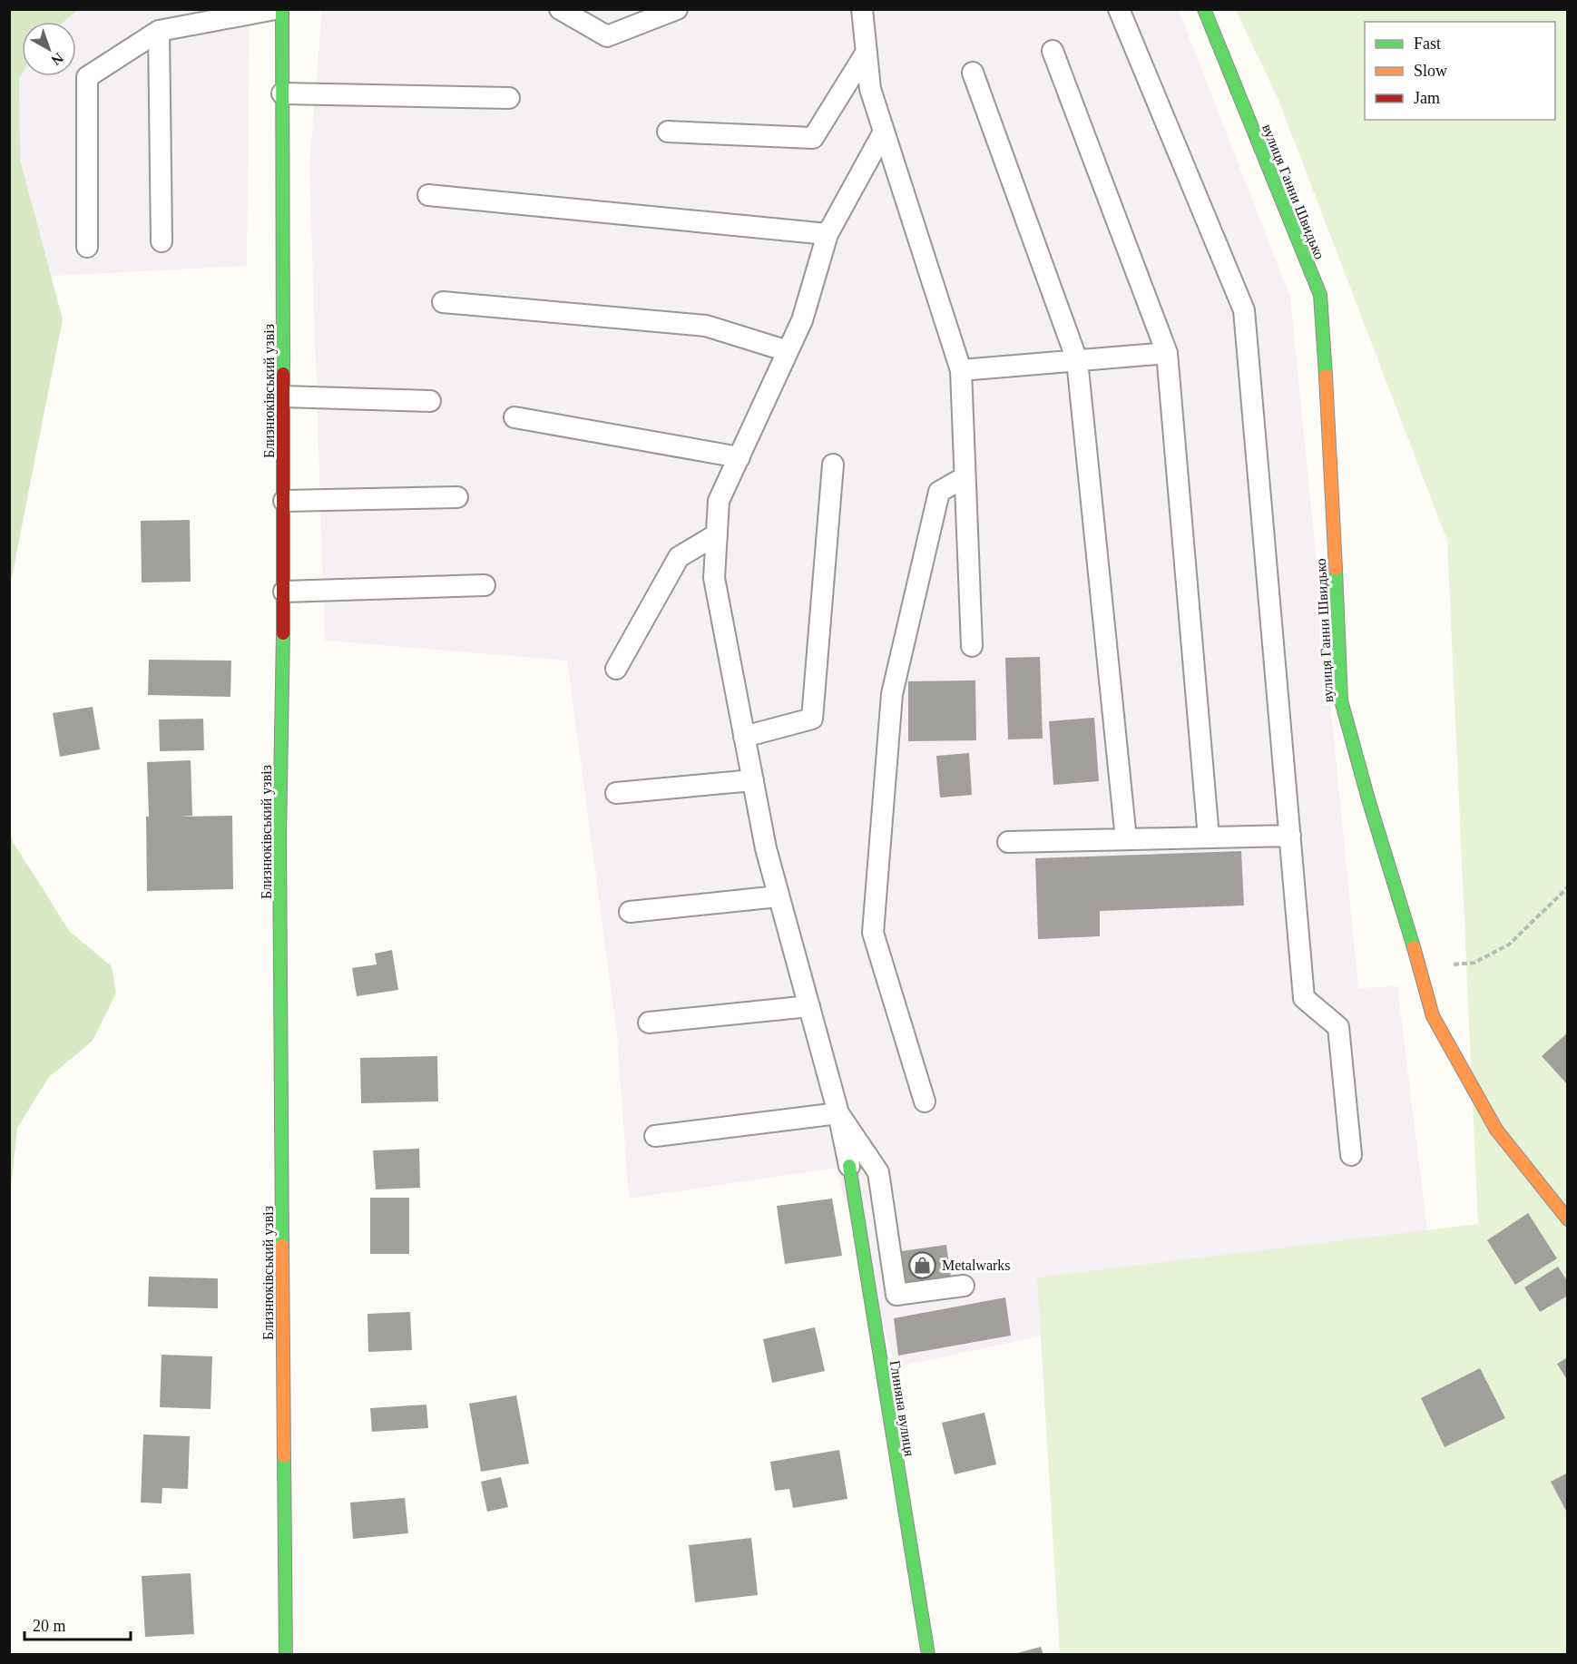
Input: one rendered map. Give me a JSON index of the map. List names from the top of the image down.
{
  "streets": {
    "street": ["вулиця Ганни Швидько", "Близнюківський узвіз", "Глиняна вулиця"]
  },
  "places": {
    "shop": ["Metalwarks"]
  },
  "legend": ["Fast", "Slow", "Jam"],
  "scale_bar": "20 m",
  "north": "bottom right"
}
